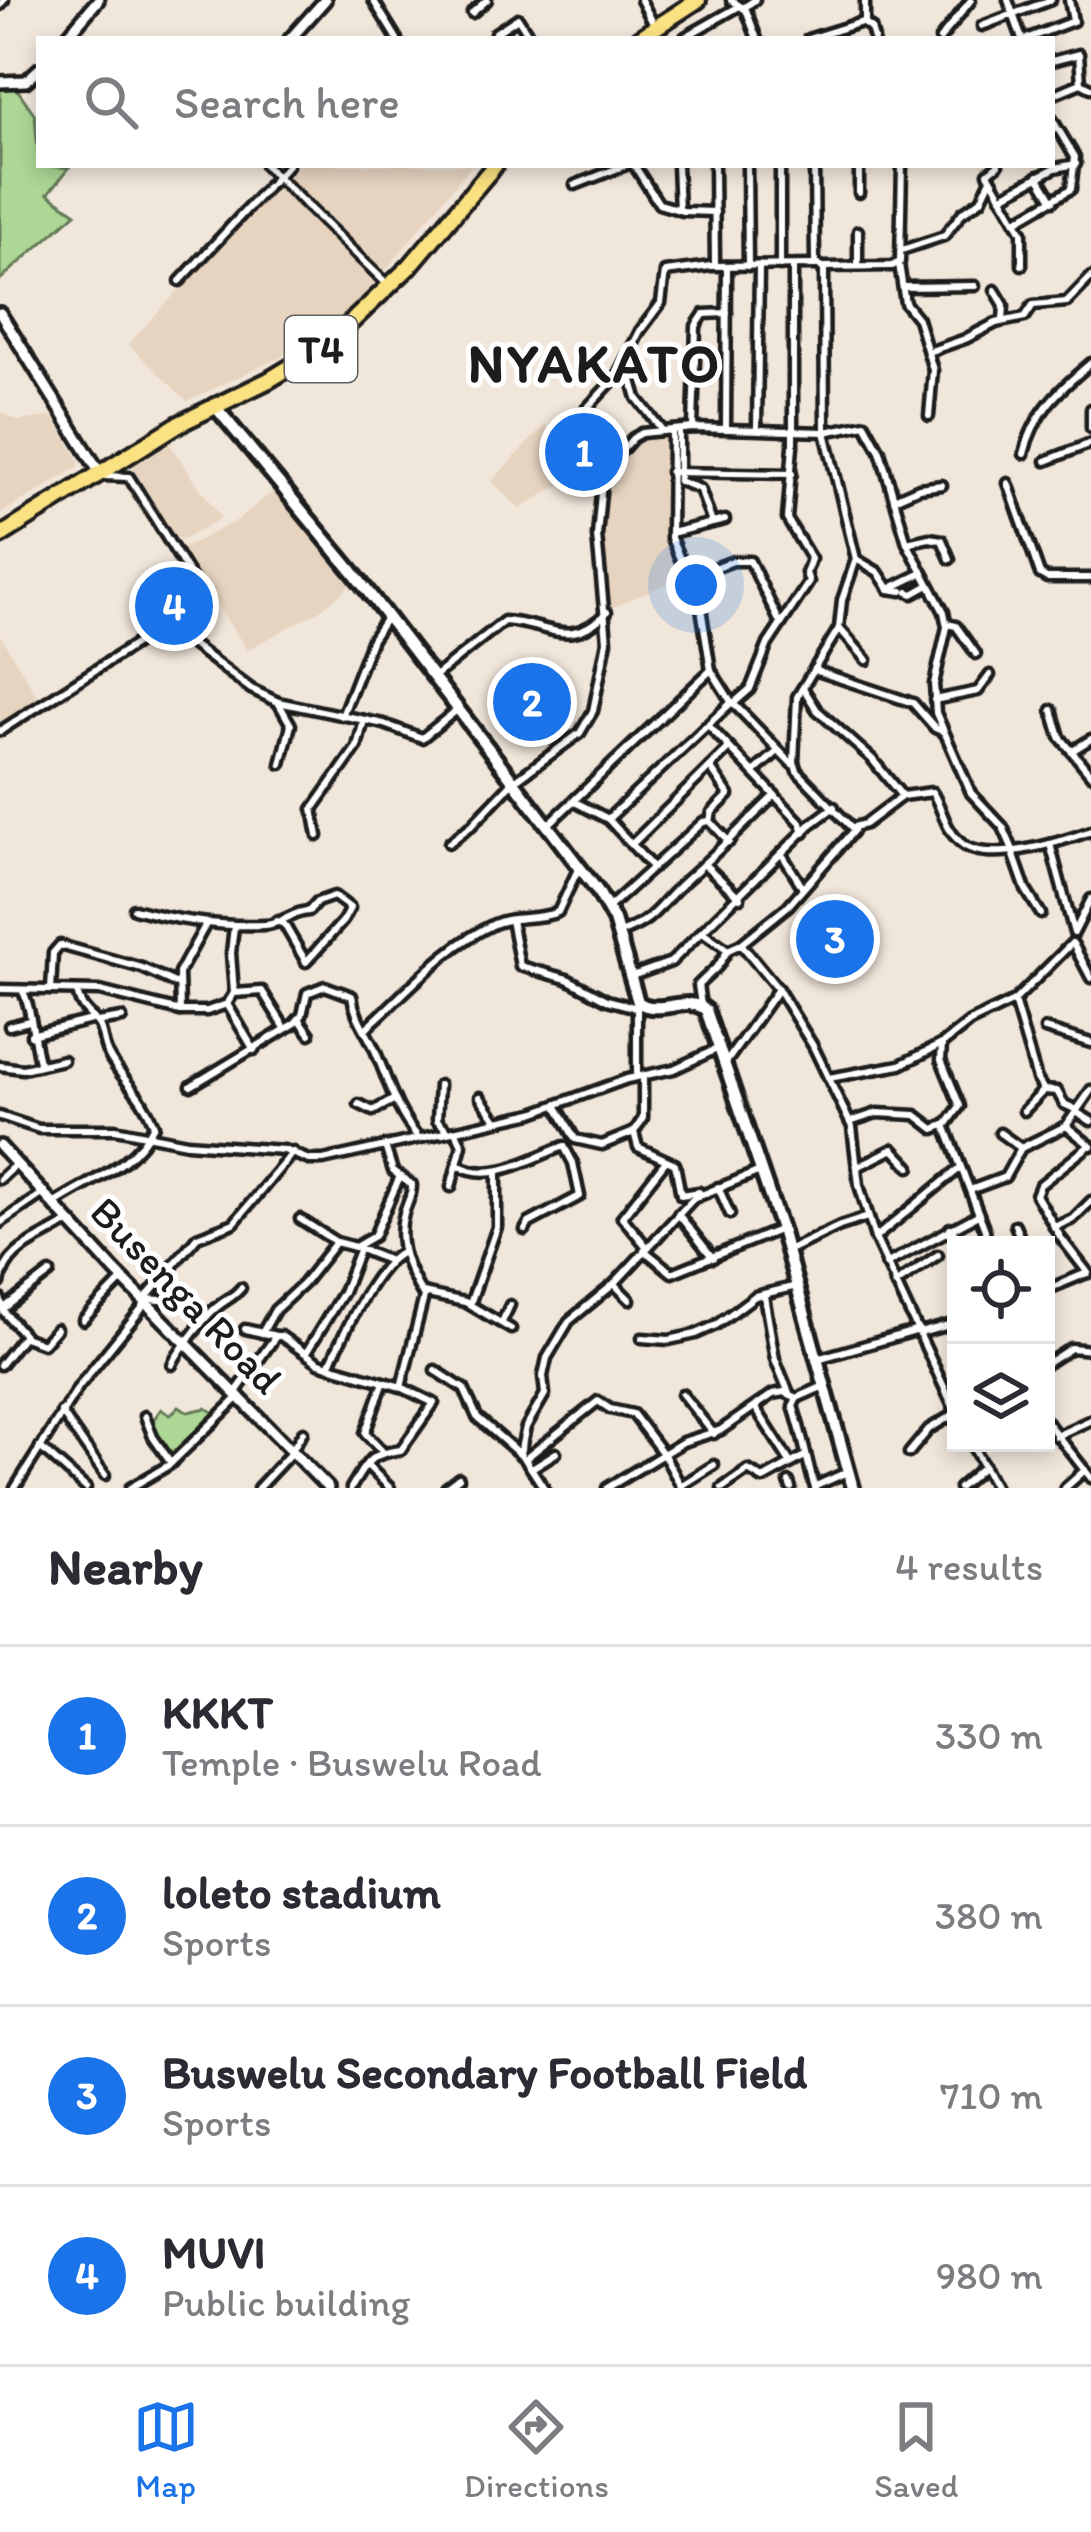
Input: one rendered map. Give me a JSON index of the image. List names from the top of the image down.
{
  "streets": {
    "highway": ["T4"],
    "street": ["Busenga Road"]
  },
  "districts": ["NYAKATO"],
  "page": {
    "search": "Search here",
    "pins": [
      "1",
      "4",
      "2",
      "3"
    ],
    "heading": ["Nearby", "4 results"],
    "list": [
      {
        "mark": "1",
        "name": "KKKT",
        "note": "Temple · Buswelu Road",
        "value": "330 m"
      },
      {
        "mark": "2",
        "name": "loleto stadium",
        "note": "Sports",
        "value": "380 m"
      },
      {
        "mark": "3",
        "name": "Buswelu Secondary Football Field",
        "note": "Sports",
        "value": "710 m"
      },
      {
        "mark": "4",
        "name": "MUVI",
        "note": "Public building",
        "value": "980 m"
      }
    ],
    "nav": ["Map", "Directions", "Saved"]
  }
}
